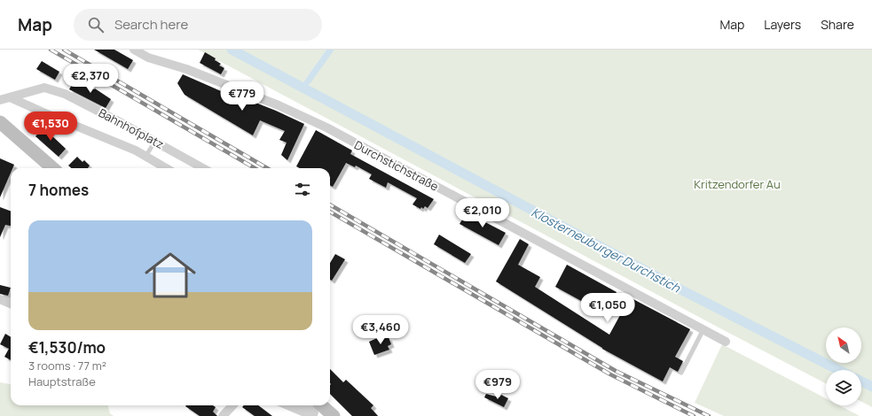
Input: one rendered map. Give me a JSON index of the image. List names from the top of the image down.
{
  "streets": {
    "street": ["Bahnhofplatz", "Durchstichstraße"]
  },
  "water": ["Klosterneuburger Durchstich"],
  "parks": ["Kritzendorfer Au"],
  "north": "top left",
  "page": {
    "header": "Map",
    "search": "Search here",
    "nav": ["Map", "Layers", "Share"],
    "price": [
      "€2,370",
      "€779",
      "€1,530",
      "€2,010",
      "€1,050",
      "€3,460",
      "€979"
    ],
    "heading": "7 homes",
    "list": [
      {
        "name": "€1,530/mo",
        "note": "3 rooms · 77 m² · Hauptstraße"
      }
    ]
  }
}
